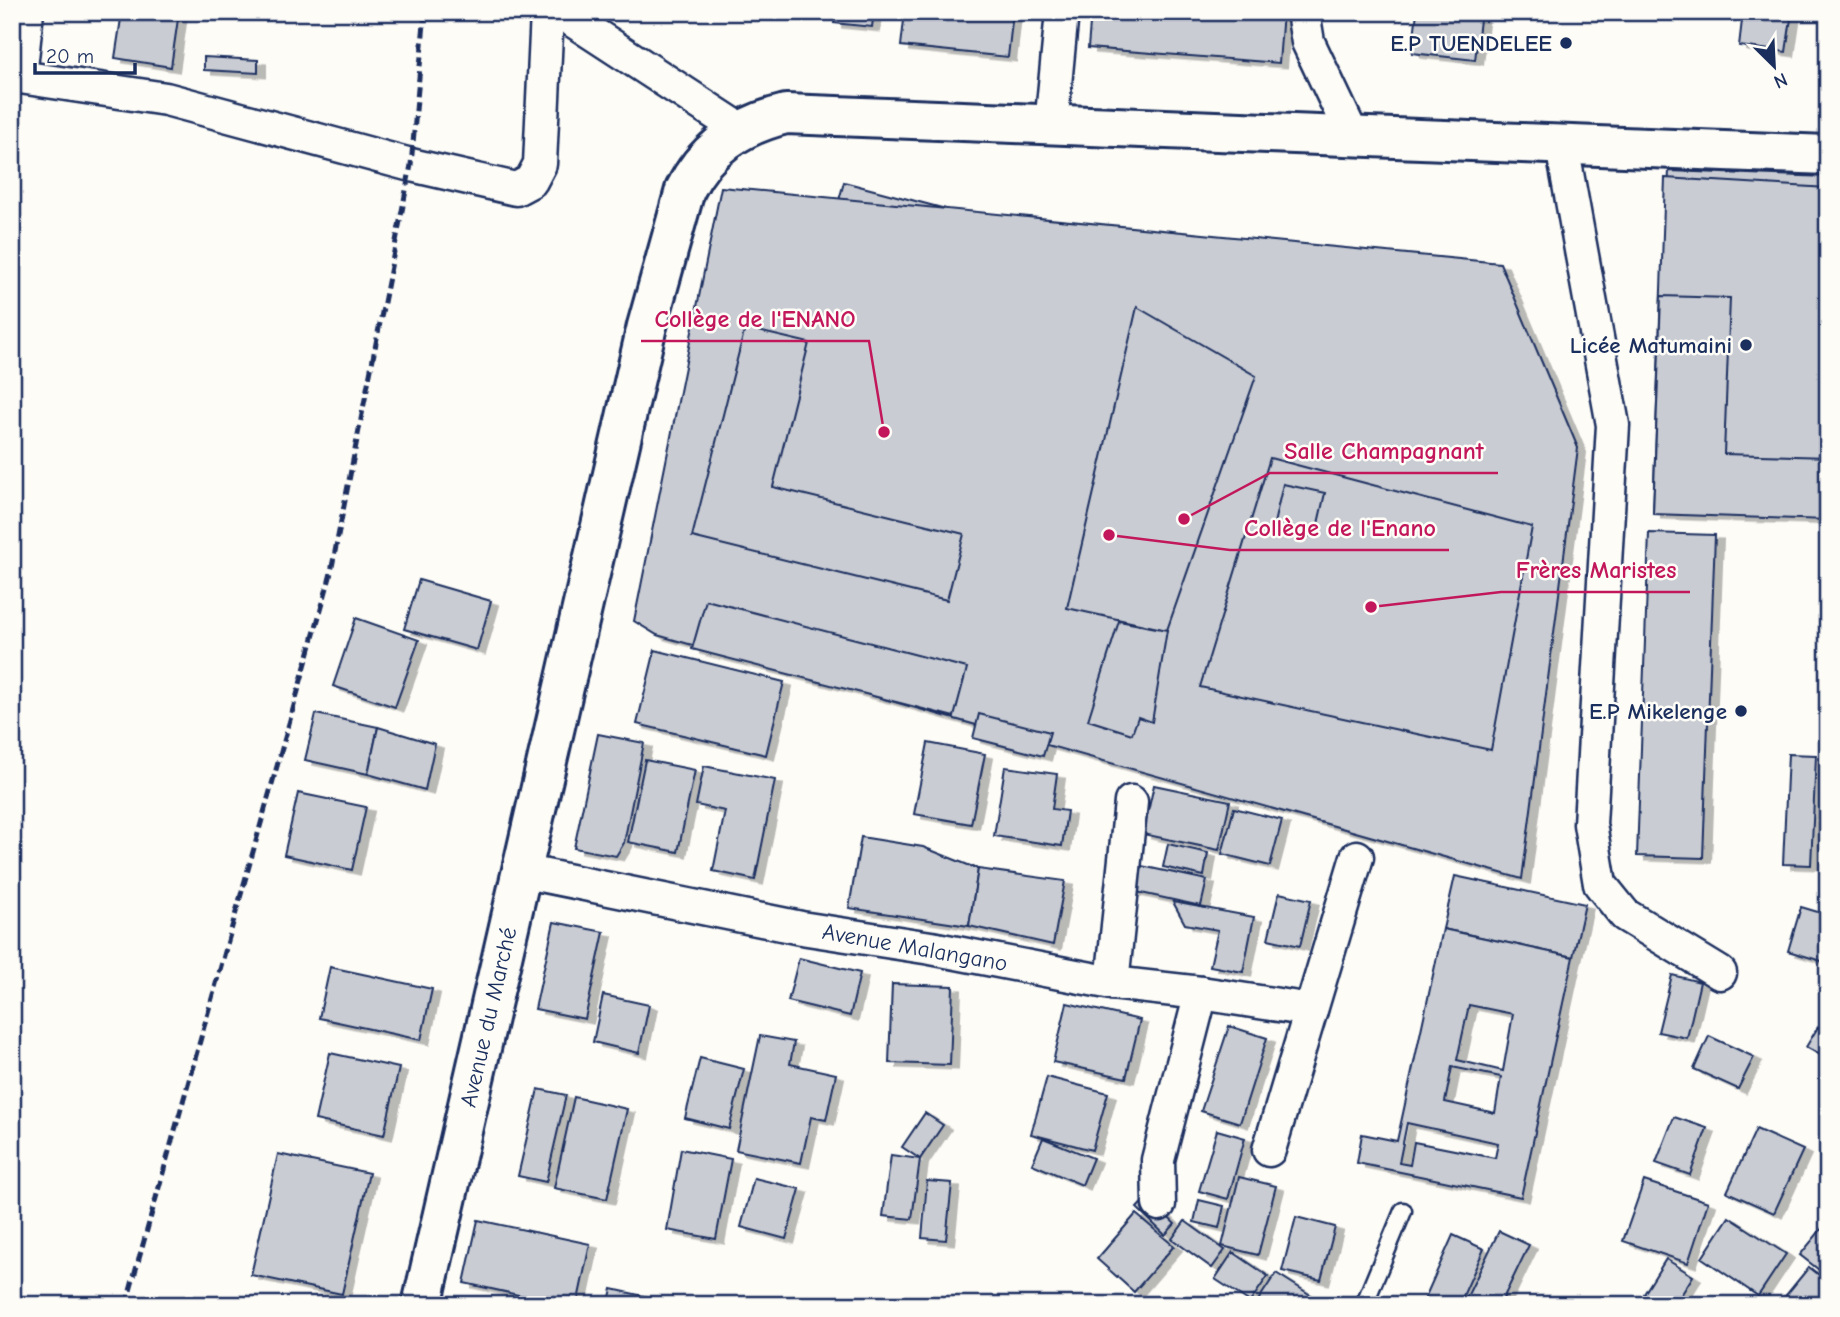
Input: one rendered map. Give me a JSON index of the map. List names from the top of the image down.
{
  "streets": {
    "street": ["Avenue Malangano", "Avenue du Marché"]
  },
  "crossings": [
    ["Avenue Malangano", "Avenue du Marché"]
  ],
  "places": [
    "E.P TUENDELEE",
    "Licée Matumaini",
    "Collège de l'ENANO",
    "Salle Champagnant",
    "Collège de l'Enano",
    "Frères Maristes",
    "E.P Mikelenge"
  ],
  "scale_bar": "20 m",
  "north": "bottom right"
}
